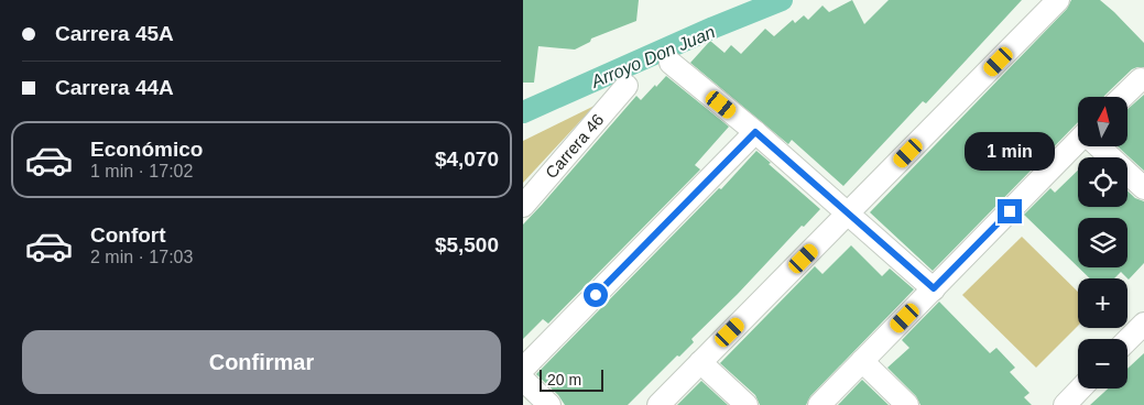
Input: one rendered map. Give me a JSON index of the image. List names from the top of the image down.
{
  "streets": {
    "street": ["Carrera 46"]
  },
  "water": ["Arroyo Don Juan"],
  "scale_bar": "20 m",
  "north": "top",
  "page": {
    "banner": ["Carrera 45A", "Carrera 44A"],
    "map_buttons": ["+", "−"],
    "list": [
      {
        "name": "Económico",
        "note": "1 min · 17:02",
        "value": "$4,070"
      },
      {
        "name": "Confort",
        "note": "2 min · 17:03",
        "value": "$5,500"
      }
    ],
    "bubble": "1 min",
    "buttons": "Confirmar",
    "scale": "20 m"
  }
}
